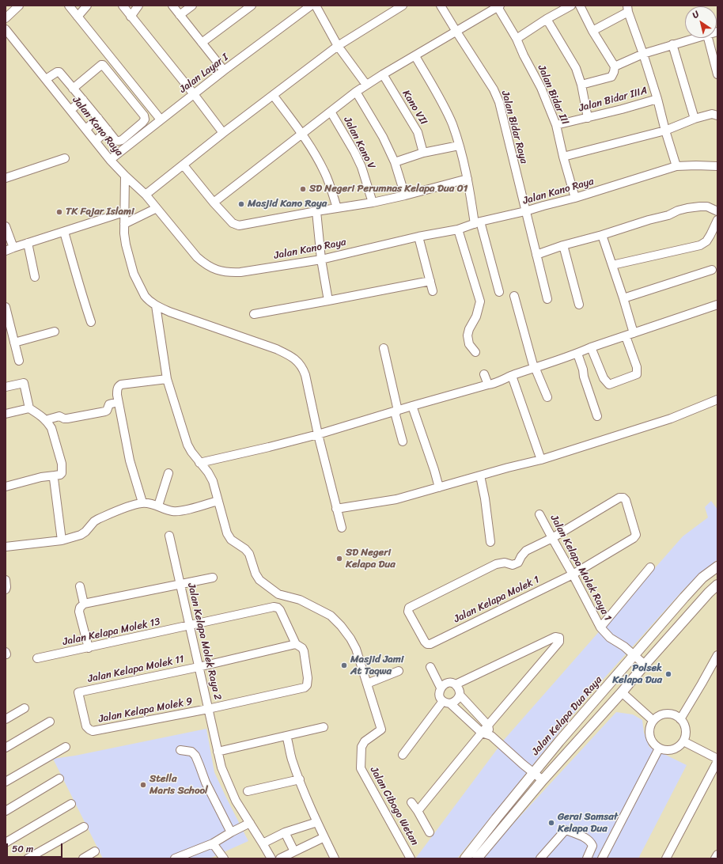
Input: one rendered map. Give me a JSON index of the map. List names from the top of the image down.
{
  "streets": {
    "main road": ["Jalan Kelapa Dua Raya"],
    "street": [
      "Jalan Layar I",
      "Jalan Bidar III",
      "Jalan Bidar IIIA",
      "Kano VII",
      "Jalan Kano Raya",
      "Jalan Bidar Raya",
      "Jalan Kano V",
      "Jalan Kelapa Molek Raya 1",
      "Jalan Kelapa Molek 1",
      "Jalan Kelapa Molek 13",
      "Jalan Kelapa Molek Raya 2",
      "Jalan Kelapa Molek 11",
      "Jalan Kelapa Molek 9",
      "Jalan Cibogo Wetan"
    ]
  },
  "crossings": [
    ["Jalan Layar I", "Jalan Kano Raya"],
    ["Jalan Bidar III", "Jalan Bidar IIIA"],
    ["Jalan Bidar III", "Jalan Kano Raya"],
    ["Jalan Kano Raya", "Jalan Bidar Raya"],
    ["Jalan Kelapa Molek Raya 1", "Jalan Kelapa Molek 1"],
    ["Jalan Kelapa Molek Raya 1", "Jalan Kelapa Dua Raya"],
    ["Jalan Kelapa Molek 13", "Jalan Kelapa Molek Raya 2"],
    ["Jalan Kelapa Molek 13", "Jalan Kelapa Molek 11"],
    ["Jalan Kelapa Molek 13", "Jalan Kelapa Molek 9"],
    ["Jalan Kelapa Molek Raya 2", "Jalan Kelapa Molek 11"],
    ["Jalan Kelapa Molek Raya 2", "Jalan Kelapa Molek 9"],
    ["Jalan Kelapa Molek 11", "Jalan Kelapa Molek 9"]
  ],
  "places": [
    "SD Negeri Perumnas Kelapa Dua 01",
    "Masjid Kano Raya",
    "TK Fajar Islami",
    "SD Negeri Kelapa Dua",
    "Masjid Jami At Taqwa",
    "Polsek Kelapa Dua",
    "Stella Maris School",
    "Gerai Samsat Kelapa Dua"
  ],
  "scale_bar": "50 m",
  "north": "top left"
}
